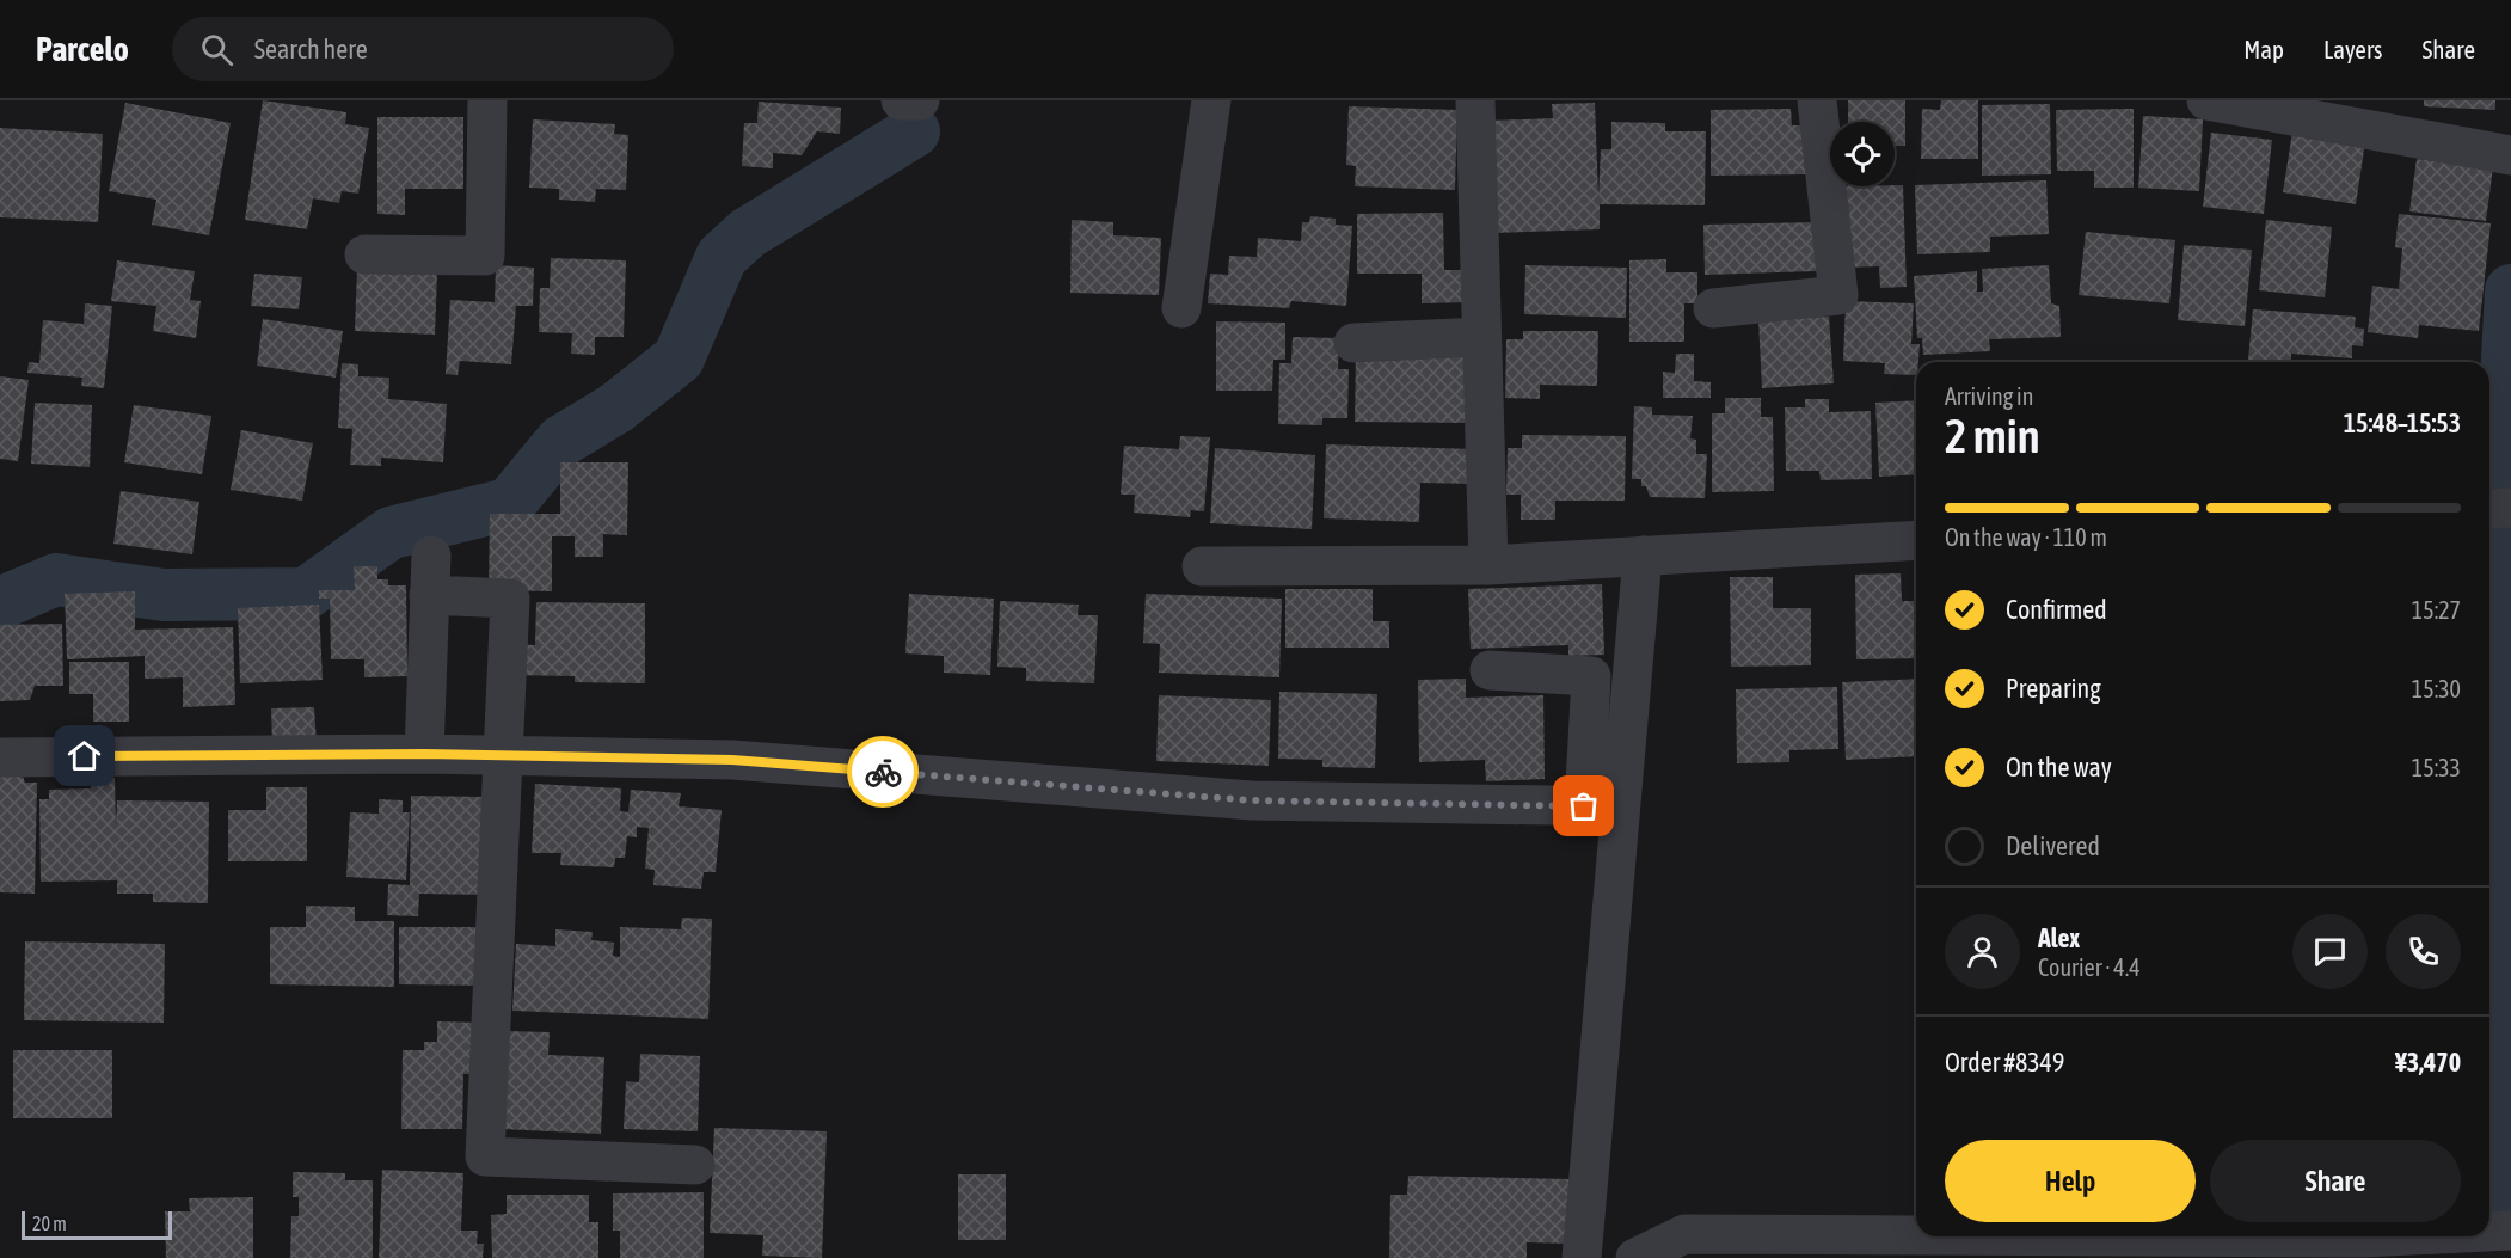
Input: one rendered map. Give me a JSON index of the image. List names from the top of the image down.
{
  "scale_bar": "20 m",
  "page": {
    "header": "Parcelo",
    "search": "Search here",
    "nav": ["Map", "Layers", "Share"],
    "heading": ["2 min", "Arriving in", "15:48–15:53"],
    "panel": [
      "Alex",
      "Courier · 4.4",
      "Order #8349",
      "¥3,470"
    ],
    "bar": "On the way · 110 m",
    "list": [
      ["Confirmed", "15:27"],
      ["Preparing", "15:30"],
      ["On the way", "15:33"],
      "Delivered"
    ],
    "buttons": ["Help", "Share"],
    "scale": "20 m"
  }
}
